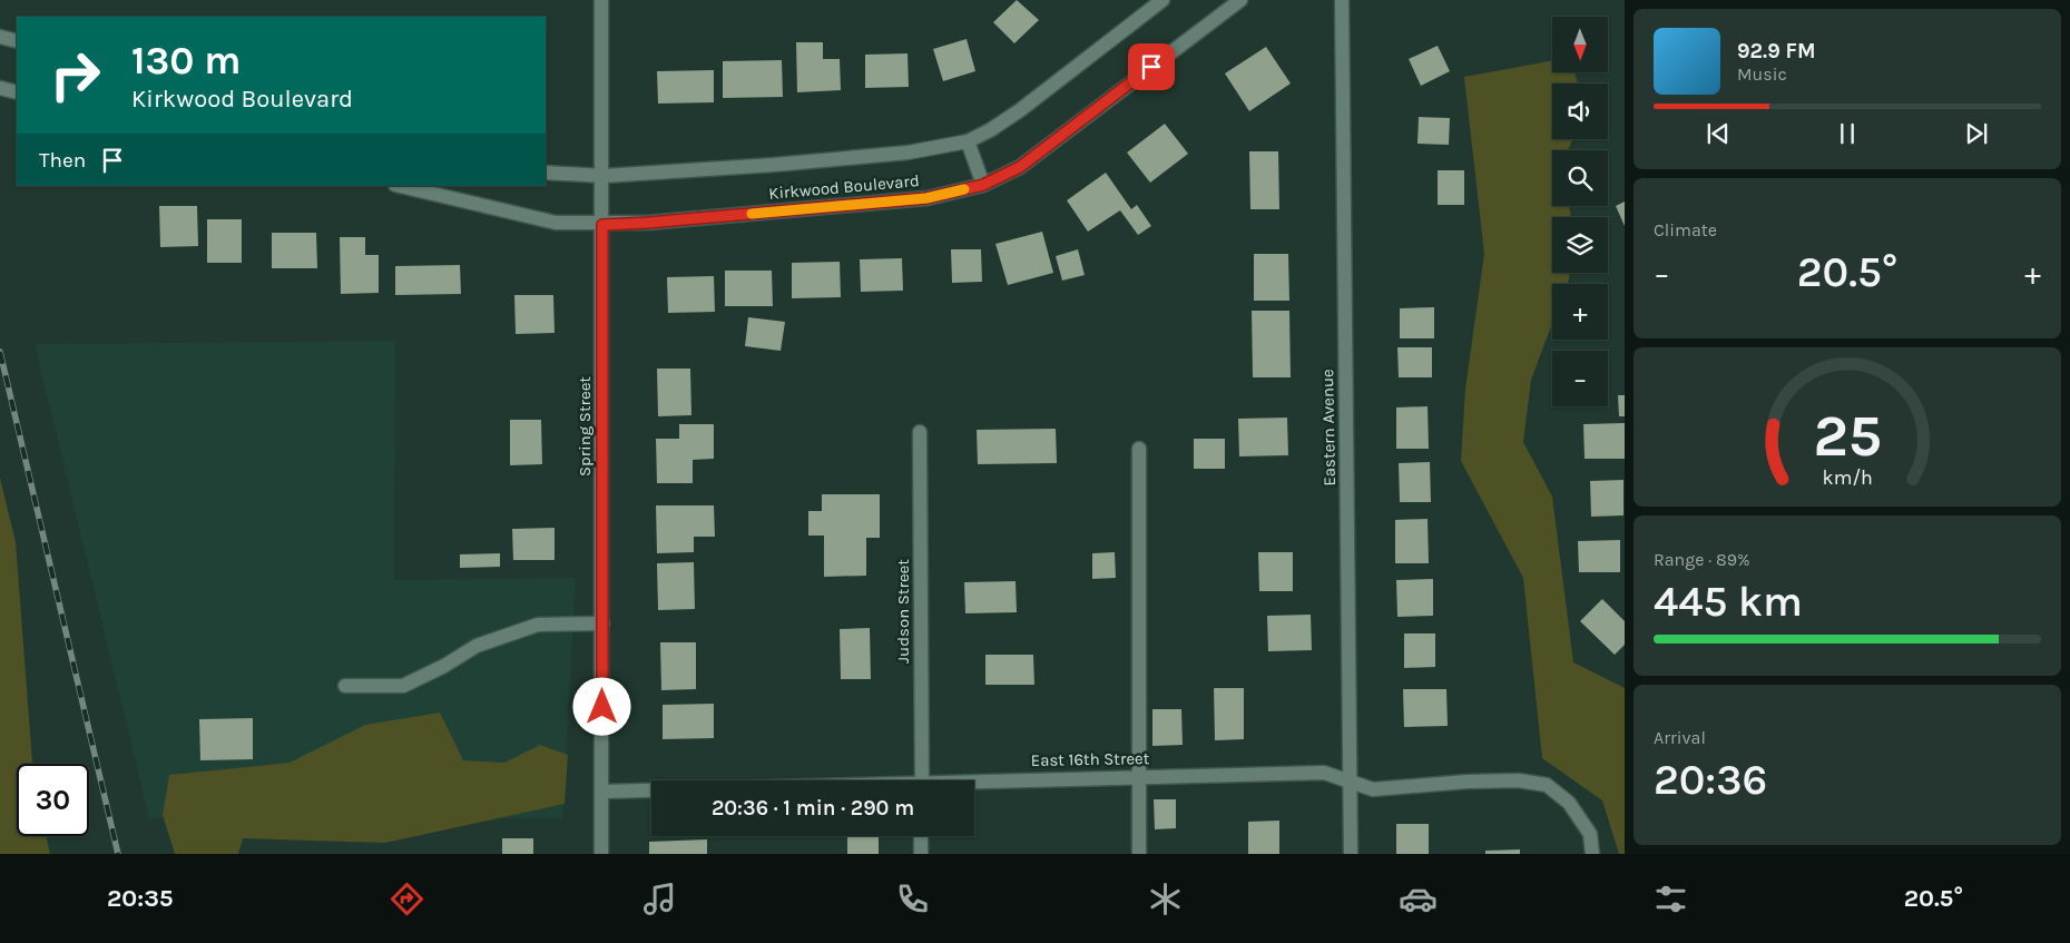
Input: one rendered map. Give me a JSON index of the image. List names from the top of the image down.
{
  "streets": {
    "street": [
      "Kirkwood Boulevard",
      "Spring Street",
      "Eastern Avenue",
      "Judson Street",
      "East 16th Street"
    ]
  },
  "crossings": [
    ["Kirkwood Boulevard", "Spring Street"],
    ["Spring Street", "East 16th Street"],
    ["Eastern Avenue", "East 16th Street"]
  ],
  "north": "bottom",
  "page": {
    "map_buttons": ["+", "−"],
    "turn": ["130 m", "Kirkwood Boulevard"],
    "song": ["92.9 FM", "Music"],
    "then": "Then",
    "tile": [
      "Climate",
      ["Range · 89%", "445 km"],
      ["Arrival", "20:36"]
    ],
    "heat": ["−", "20.5°", "+"],
    "limit": "30",
    "trip": "20:36 · 1 min · 290 m",
    "tabs": ["20:35", "20.5°"],
    "gauge": ["25", "km/h"]
  }
}
